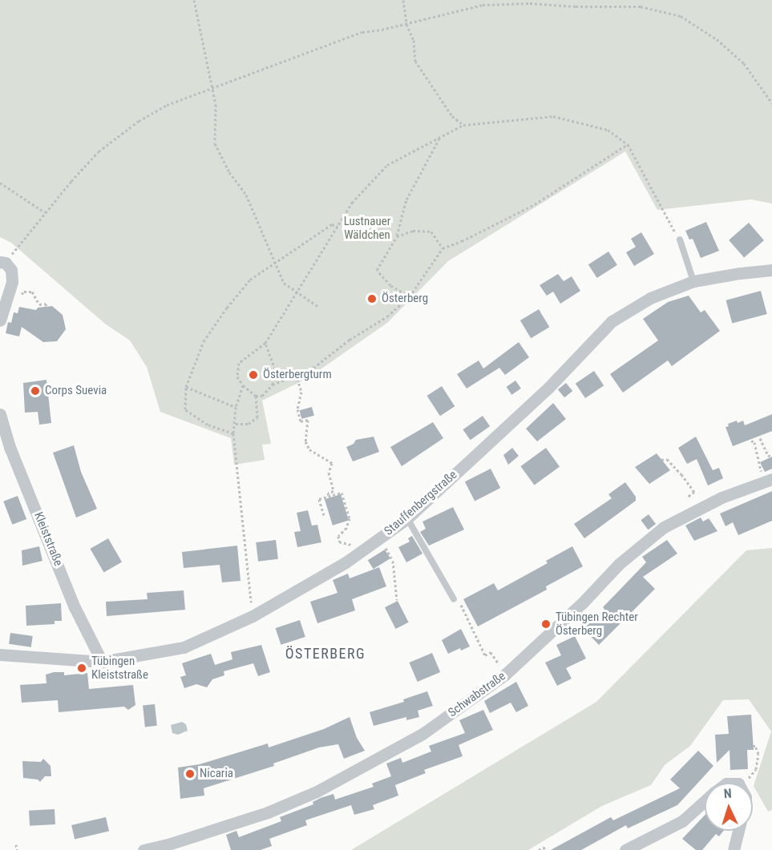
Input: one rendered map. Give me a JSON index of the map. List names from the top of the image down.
{
  "streets": {
    "street": ["Stauffenbergstraße", "Kleiststraße", "Schwabstraße"]
  },
  "crossings": [
    ["Stauffenbergstraße", "Kleiststraße"]
  ],
  "districts": ["ÖSTERBERG"],
  "parks": ["Lustnauer Wäldchen"],
  "places": [
    "Österberg",
    "Österbergturm",
    "Corps Suevia",
    "Tübingen Rechter Österberg",
    "Tübingen Kleiststraße",
    "Nicaria"
  ],
  "north": "top"
}
